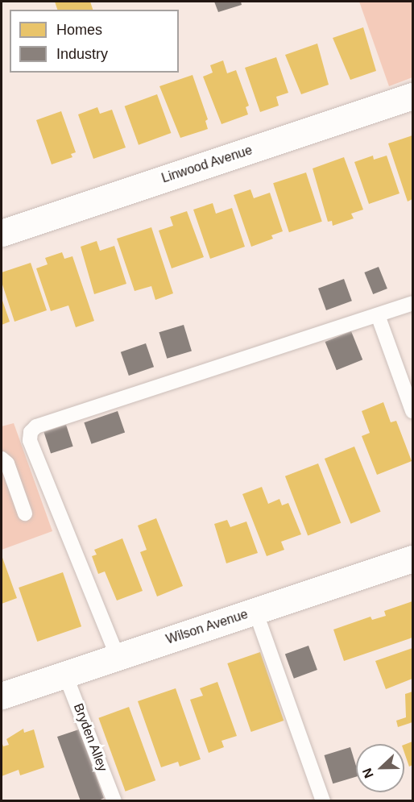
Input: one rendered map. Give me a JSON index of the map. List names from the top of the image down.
{
  "streets": {
    "street": ["Linwood Avenue", "Wilson Avenue"],
    "lane": ["Bryden Alley"]
  },
  "crossings": [
    ["Wilson Avenue", "Bryden Alley"]
  ],
  "legend": ["Homes", "Industry"],
  "north": "left"
}
